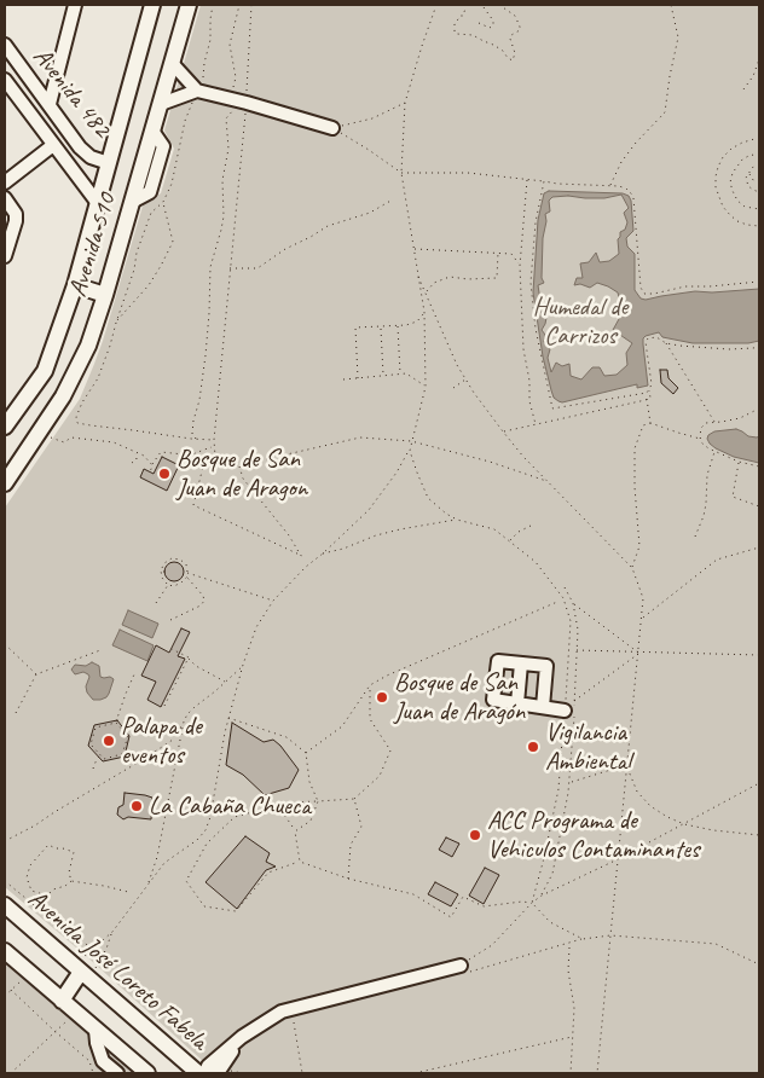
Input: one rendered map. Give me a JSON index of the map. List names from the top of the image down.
{
  "streets": {
    "main road": ["Avenida 510", "Avenida José Loreto Fabela"],
    "street": ["Avenida 482"]
  },
  "crossings": [
    ["Avenida 482", "Avenida 510"]
  ],
  "parks": ["Humedal de Carrizos"],
  "places": [
    "Bosque de San Juan de Aragon",
    "Bosque de San Juan de Aragón",
    "Palapa de eventos",
    "Vigilancia Ambiental",
    "La Cabaña Chueca",
    "ACC Programa de Vehiculos Contaminantes"
  ]
}
